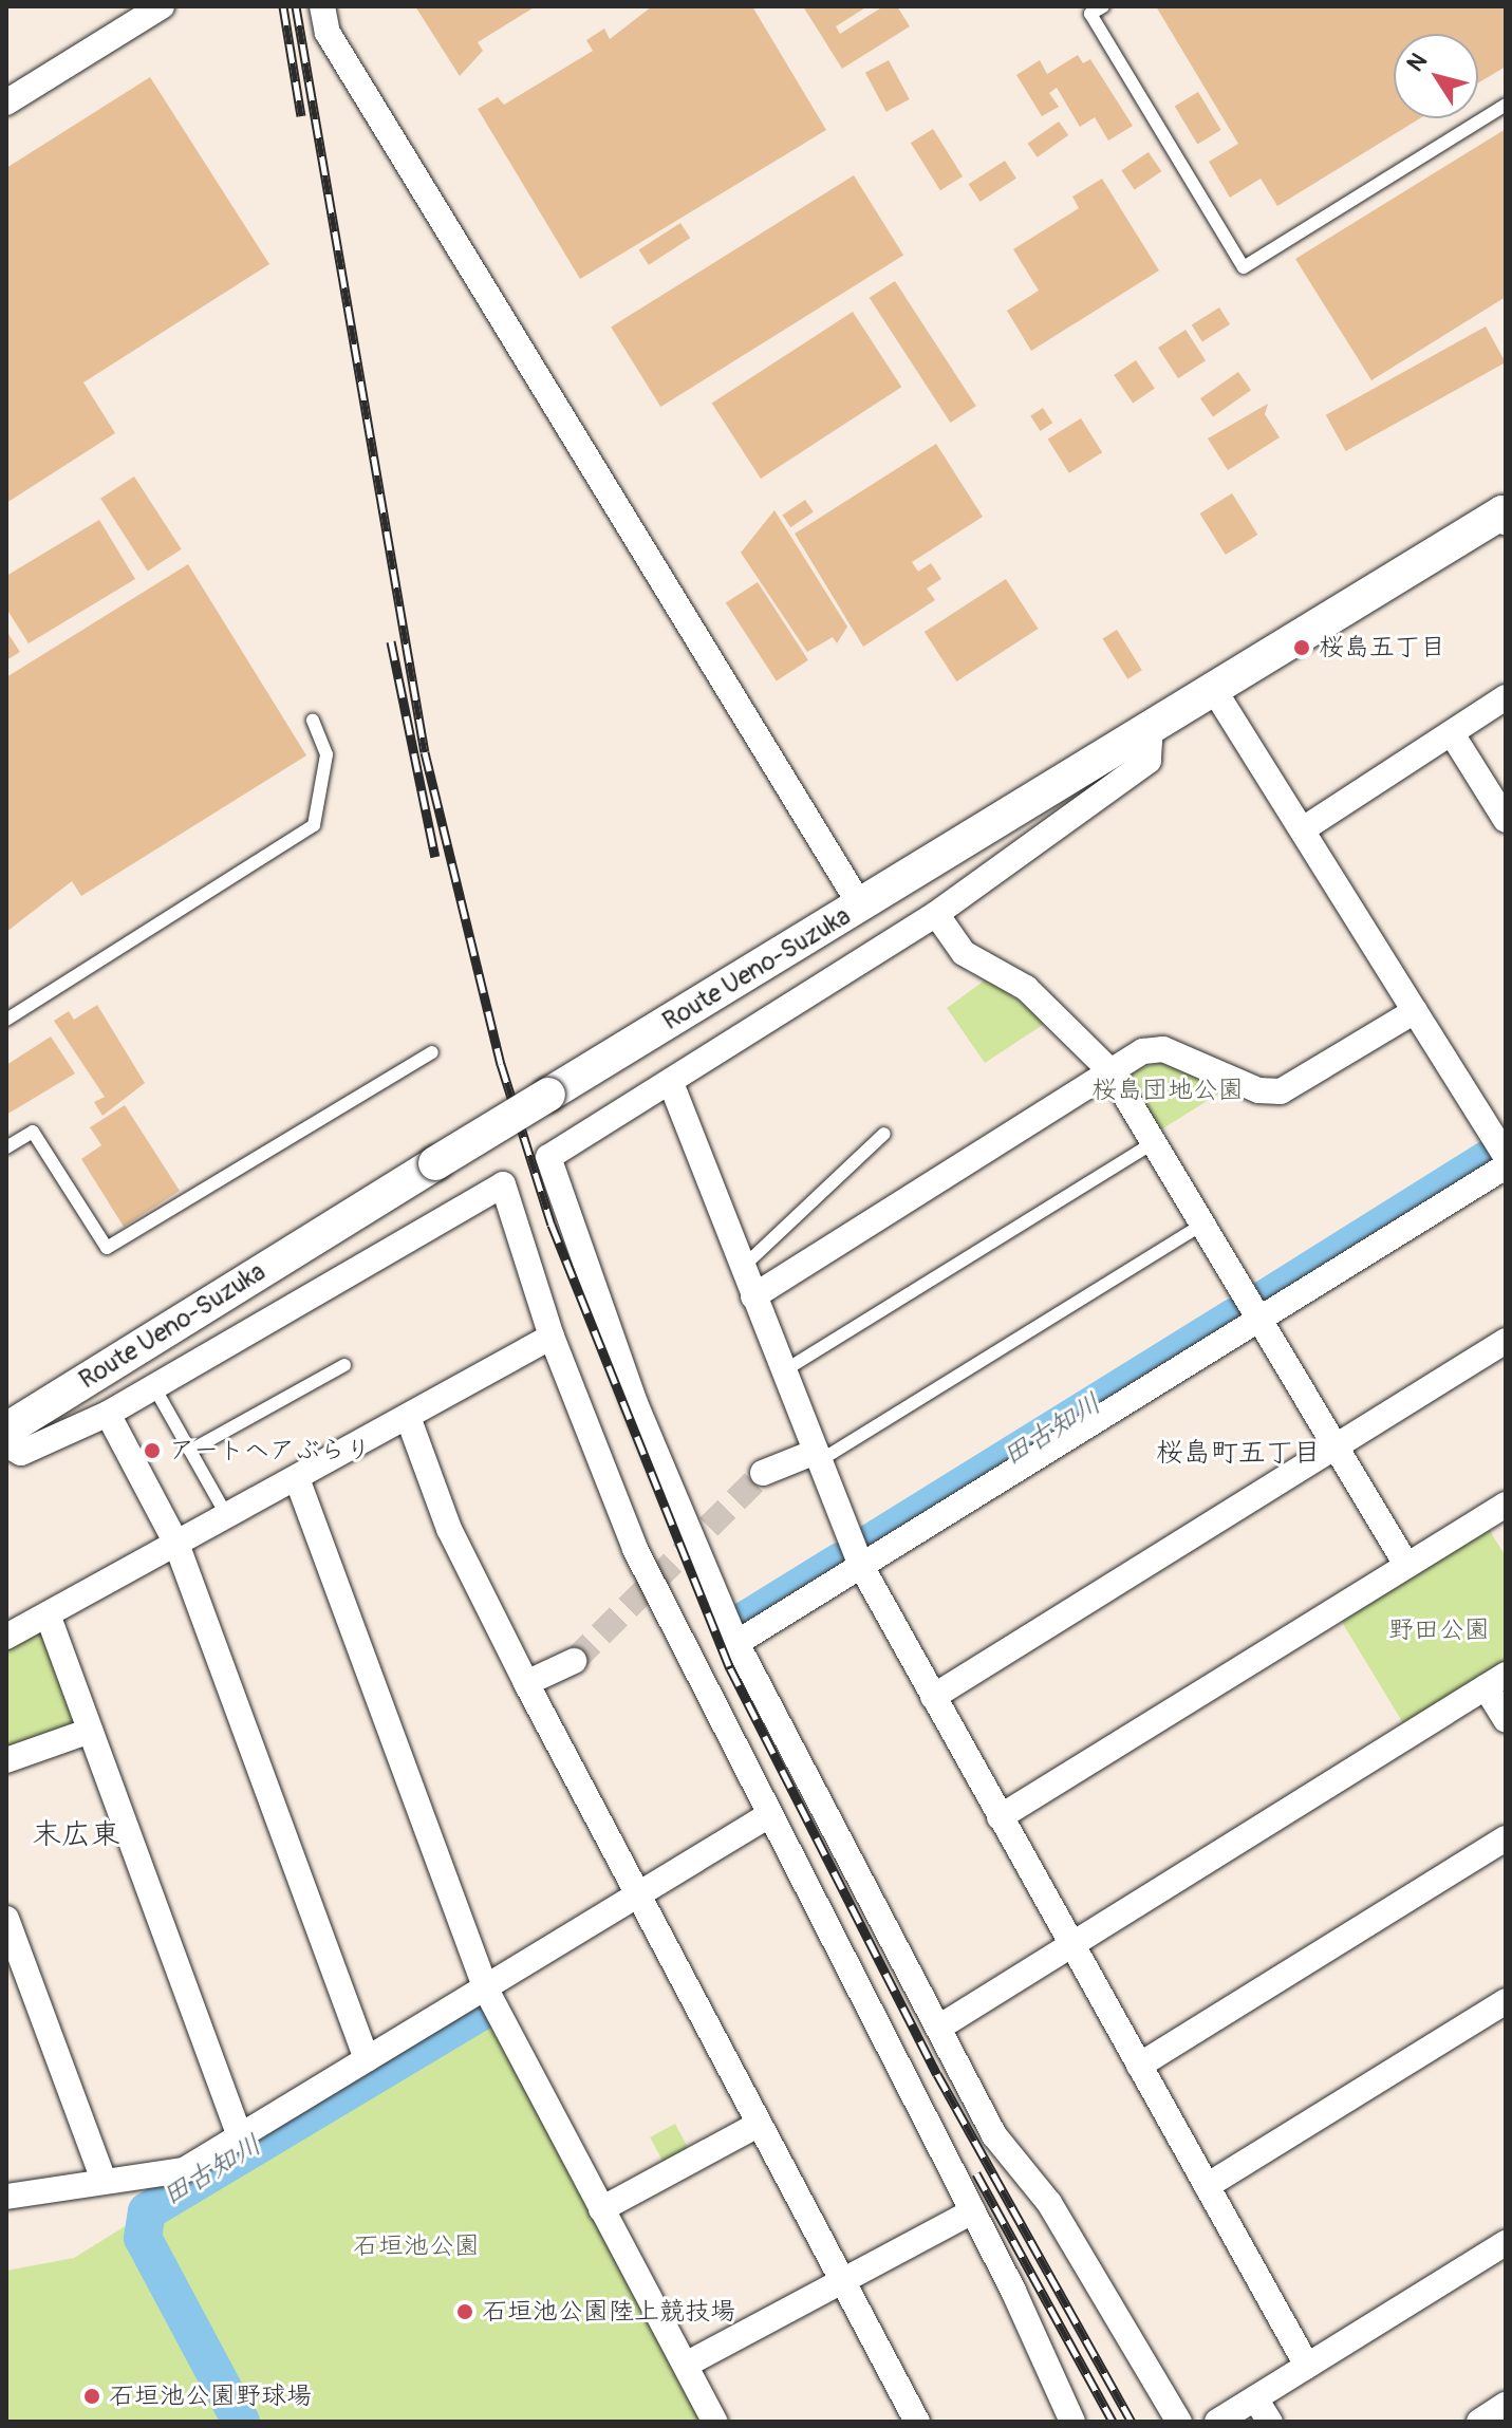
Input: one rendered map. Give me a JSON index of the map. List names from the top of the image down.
{
  "streets": {
    "main road": ["Route Ueno-Suzuka"]
  },
  "districts": ["桜島町五丁目", "末広東"],
  "water": ["田古知川"],
  "parks": ["桜島団地公園", "野田公園", "石垣池公園"],
  "places": [
    "桜島五丁目",
    "アートヘアぶらり",
    "石垣池公園陸上競技場",
    "石垣池公園野球場"
  ],
  "north": "top left"
}
